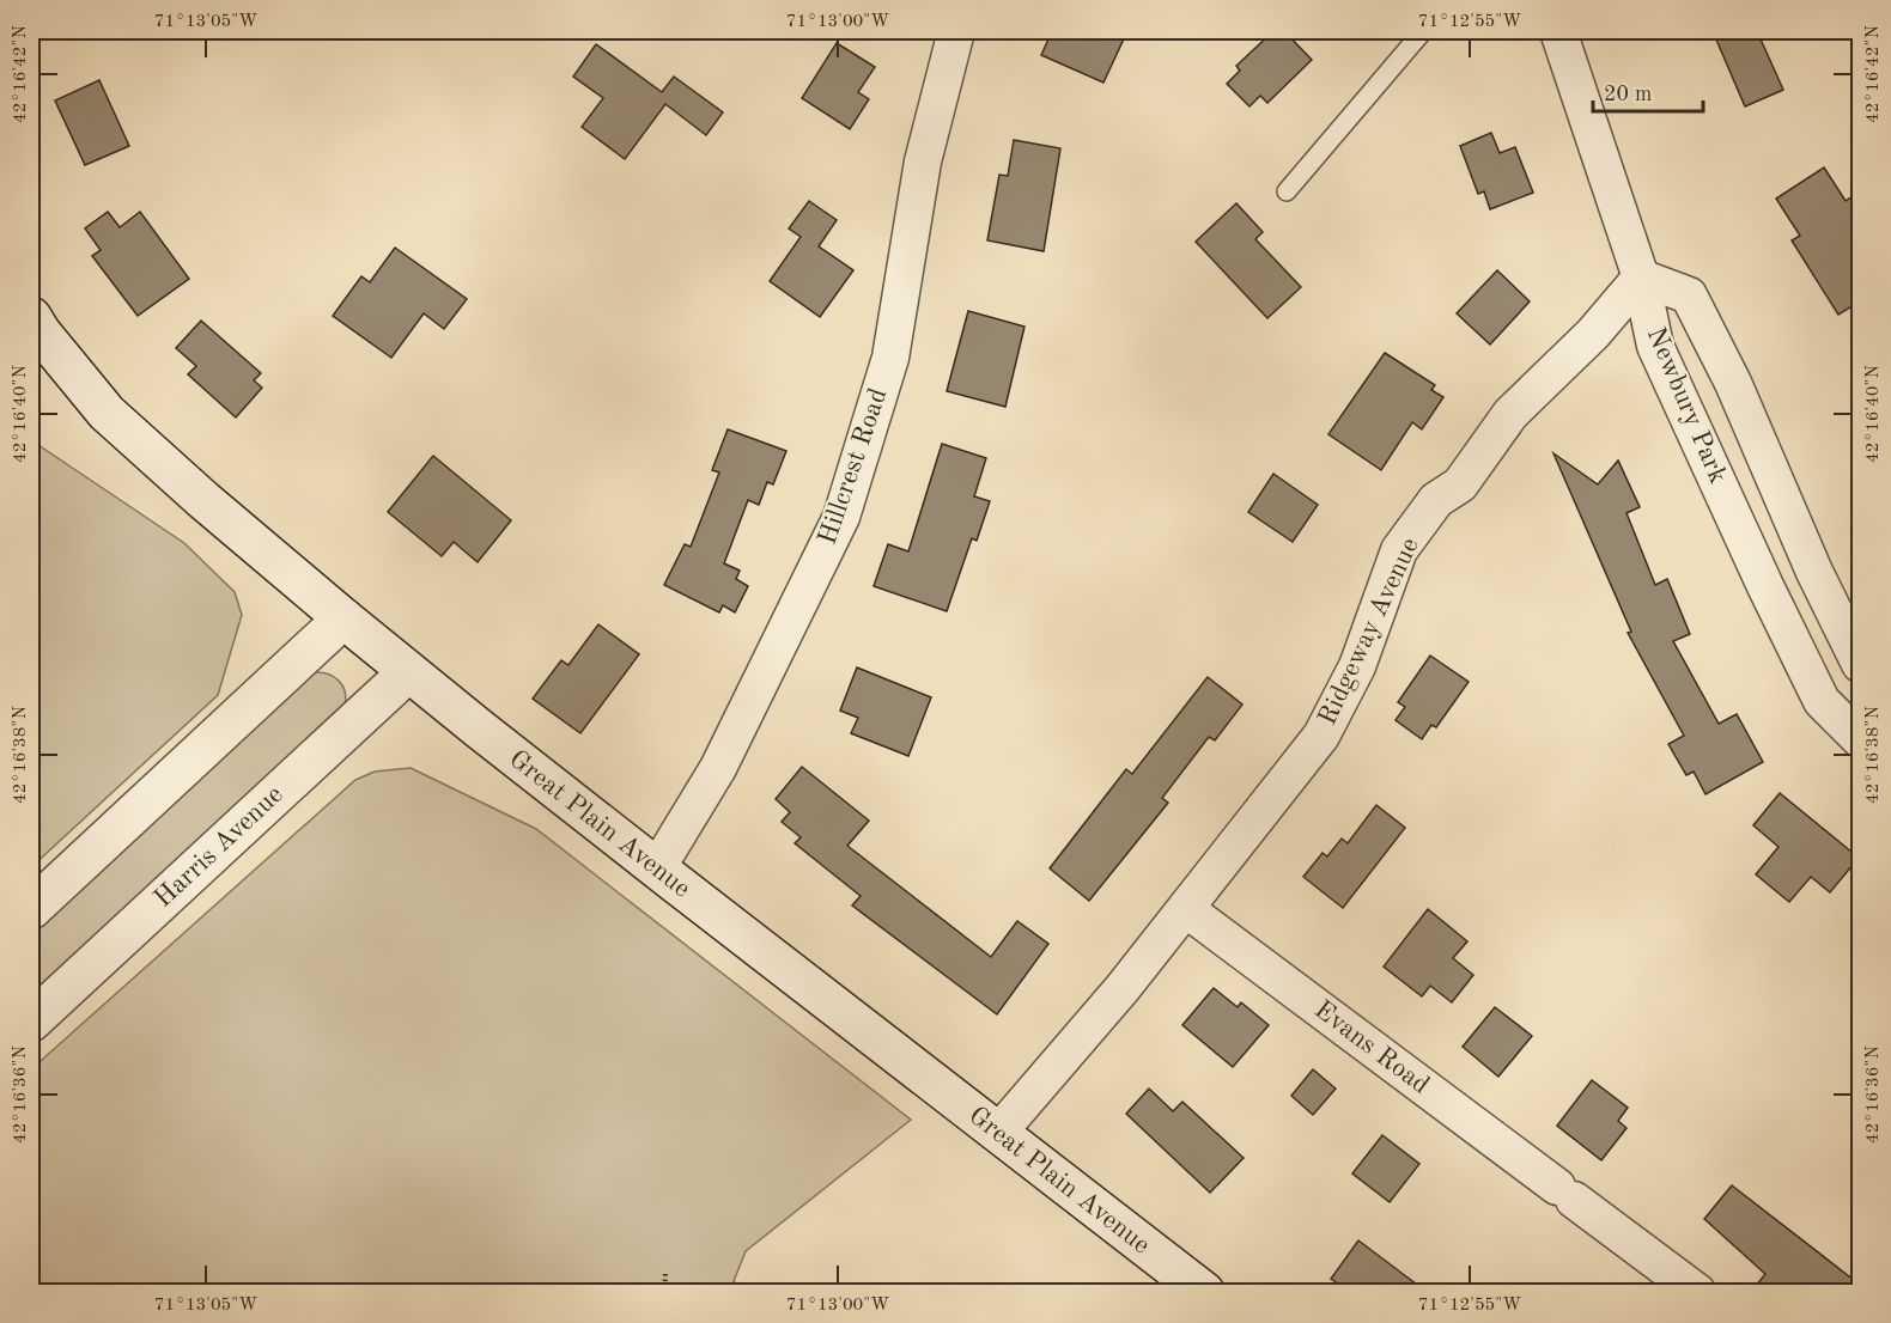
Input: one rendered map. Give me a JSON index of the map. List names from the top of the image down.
{
  "streets": {
    "main road": ["Great Plain Avenue", "Harris Avenue"],
    "street": [
      "Newbury Park",
      "Hillcrest Road",
      "Ridgeway Avenue",
      "Evans Road"
    ]
  },
  "crossings": [
    ["Newbury Park", "Ridgeway Avenue"],
    ["Hillcrest Road", "Great Plain Avenue"],
    ["Ridgeway Avenue", "Great Plain Avenue"],
    ["Ridgeway Avenue", "Evans Road"],
    ["Great Plain Avenue", "Harris Avenue"]
  ],
  "scale_bar": "20 m",
  "coordinates": [
    "71°13'05\"W",
    "71°13'00\"W",
    "71°12'55\"W",
    "42°16'42\"N",
    "42°16'40\"N",
    "42°16'38\"N",
    "42°16'36\"N"
  ]
}
